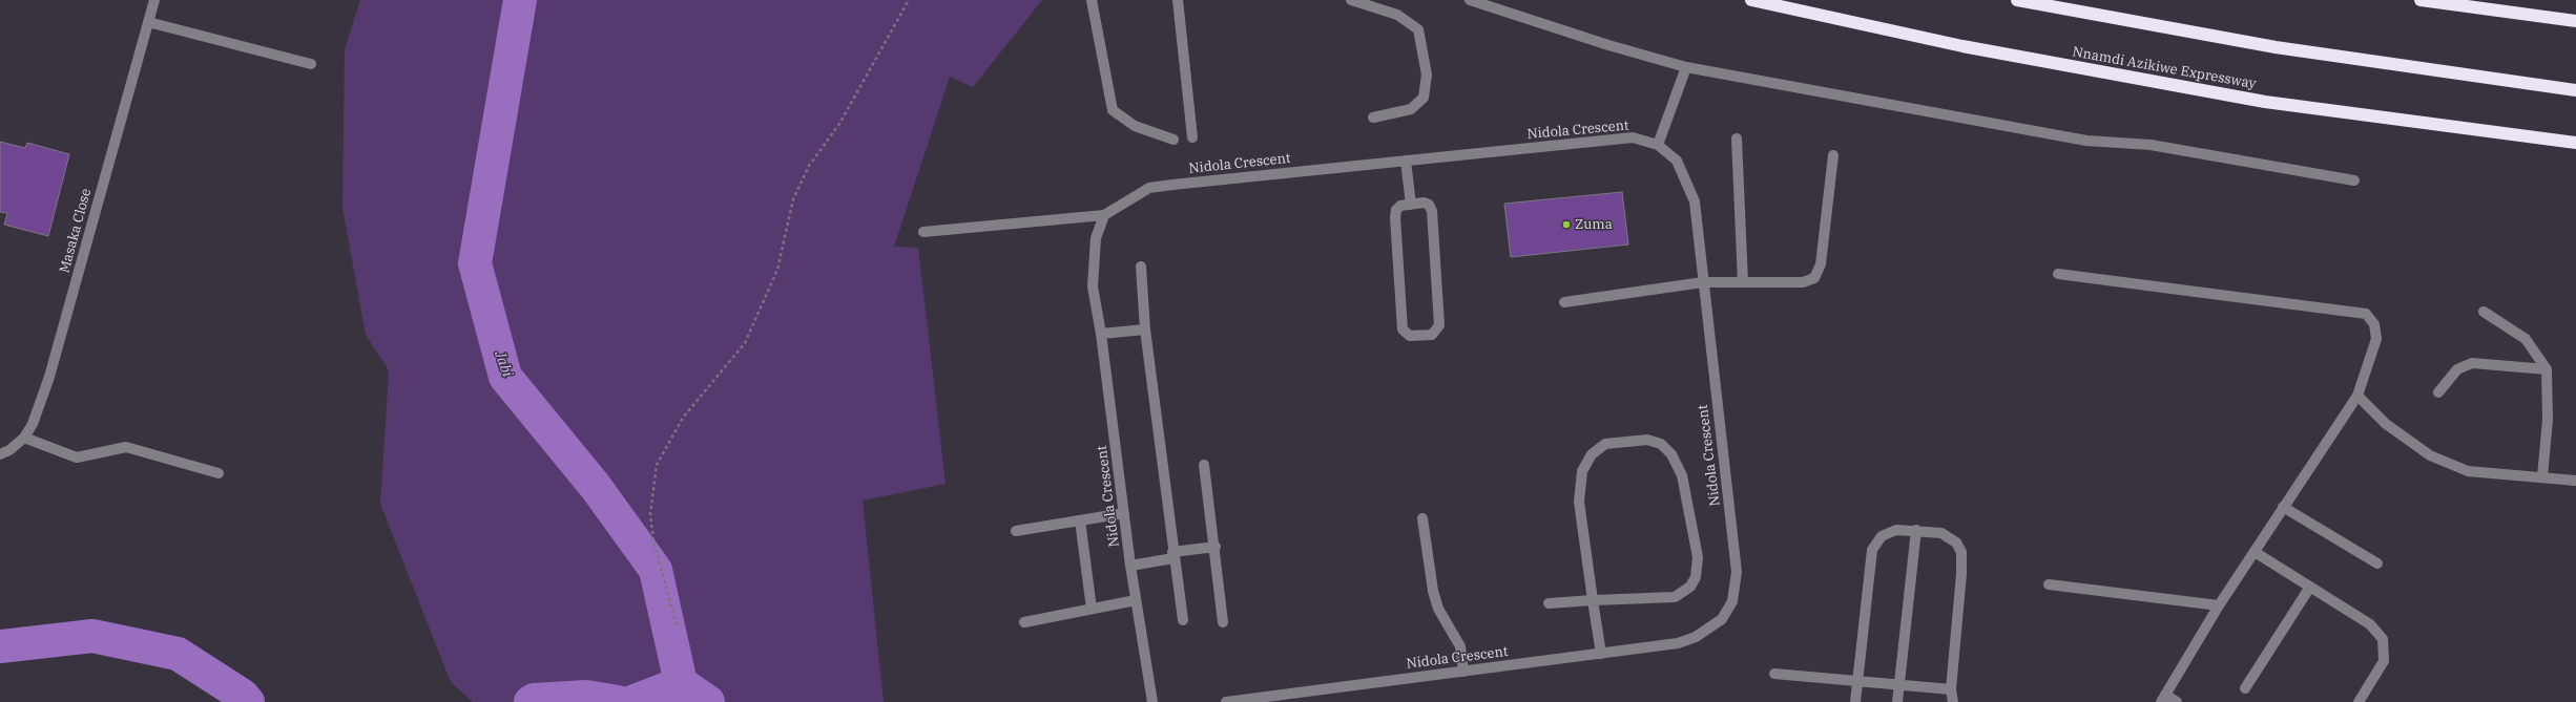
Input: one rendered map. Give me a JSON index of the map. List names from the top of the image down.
{
  "streets": {
    "highway": ["Nnamdi Azikiwe Expressway"],
    "street": ["Nidola Crescent", "Masaka Close"]
  },
  "water": ["Jabi"],
  "places": ["Zuma"]
}
